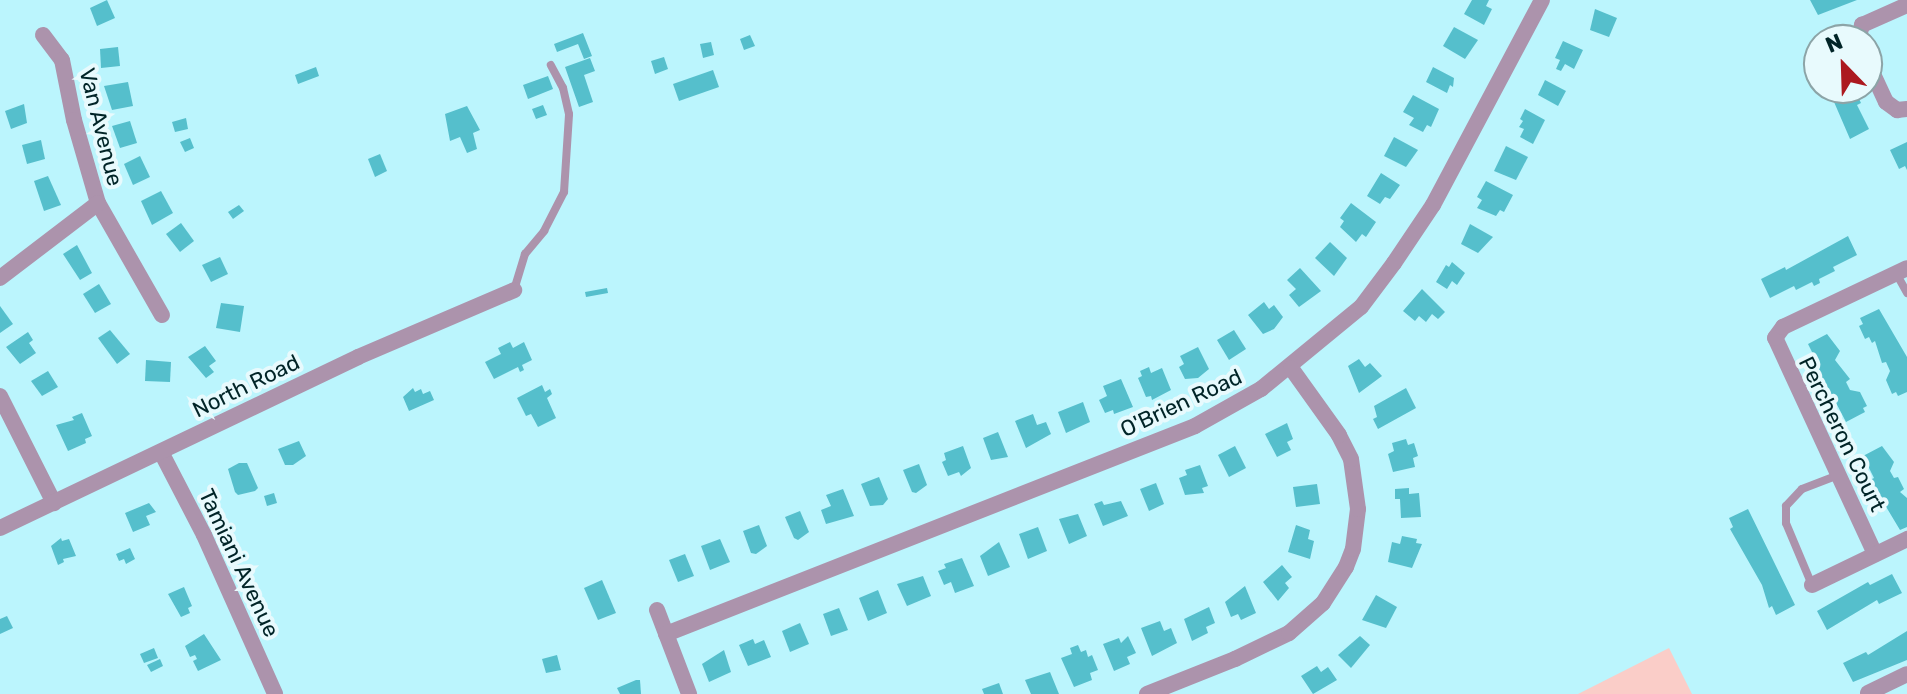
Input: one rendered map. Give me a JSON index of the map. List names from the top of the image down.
{
  "streets": {
    "street": [
      "Van Avenue",
      "North Road",
      "O'Brien Road",
      "Percheron Court",
      "Tamiani Avenue"
    ]
  },
  "crossings": [
    ["North Road", "Tamiani Avenue"]
  ],
  "north": "top left"
}
